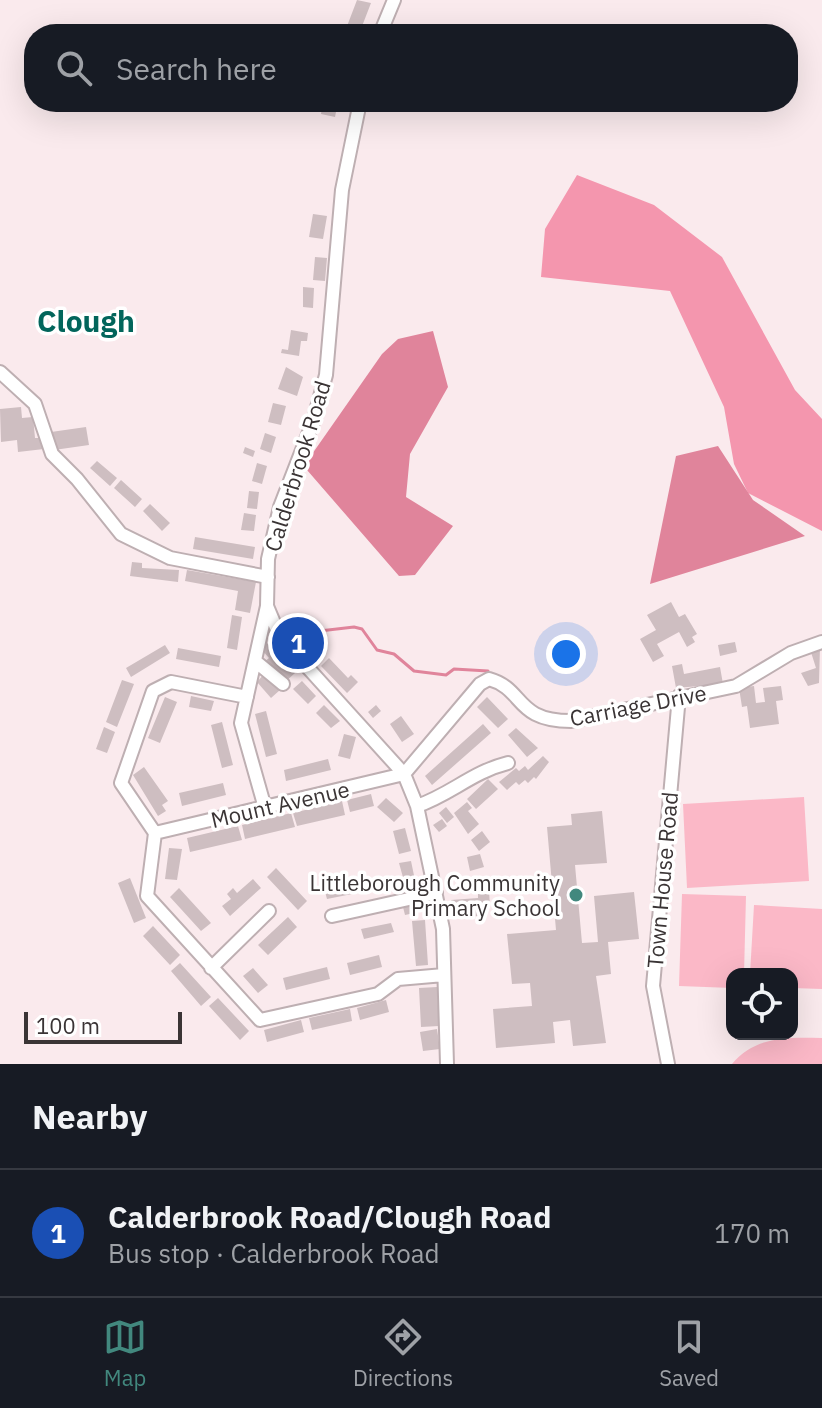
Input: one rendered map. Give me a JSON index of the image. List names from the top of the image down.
{
  "streets": {
    "street": [
      "Calderbrook Road",
      "Carriage Drive",
      "Mount Avenue",
      "Town House Road"
    ]
  },
  "crossings": [
    ["Calderbrook Road", "Carriage Drive"],
    ["Calderbrook Road", "Mount Avenue"],
    ["Carriage Drive", "Mount Avenue"],
    ["Carriage Drive", "Town House Road"]
  ],
  "districts": ["Clough"],
  "places": ["Littleborough Community Primary School"],
  "scale_bar": "100 m",
  "page": {
    "search": "Search here",
    "pins": "1",
    "scale": "100 m",
    "heading": "Nearby",
    "list": [
      {
        "mark": "1",
        "name": "Calderbrook Road/Clough Road",
        "note": "Bus stop · Calderbrook Road",
        "value": "170 m"
      }
    ],
    "nav": ["Map", "Directions", "Saved"]
  }
}
